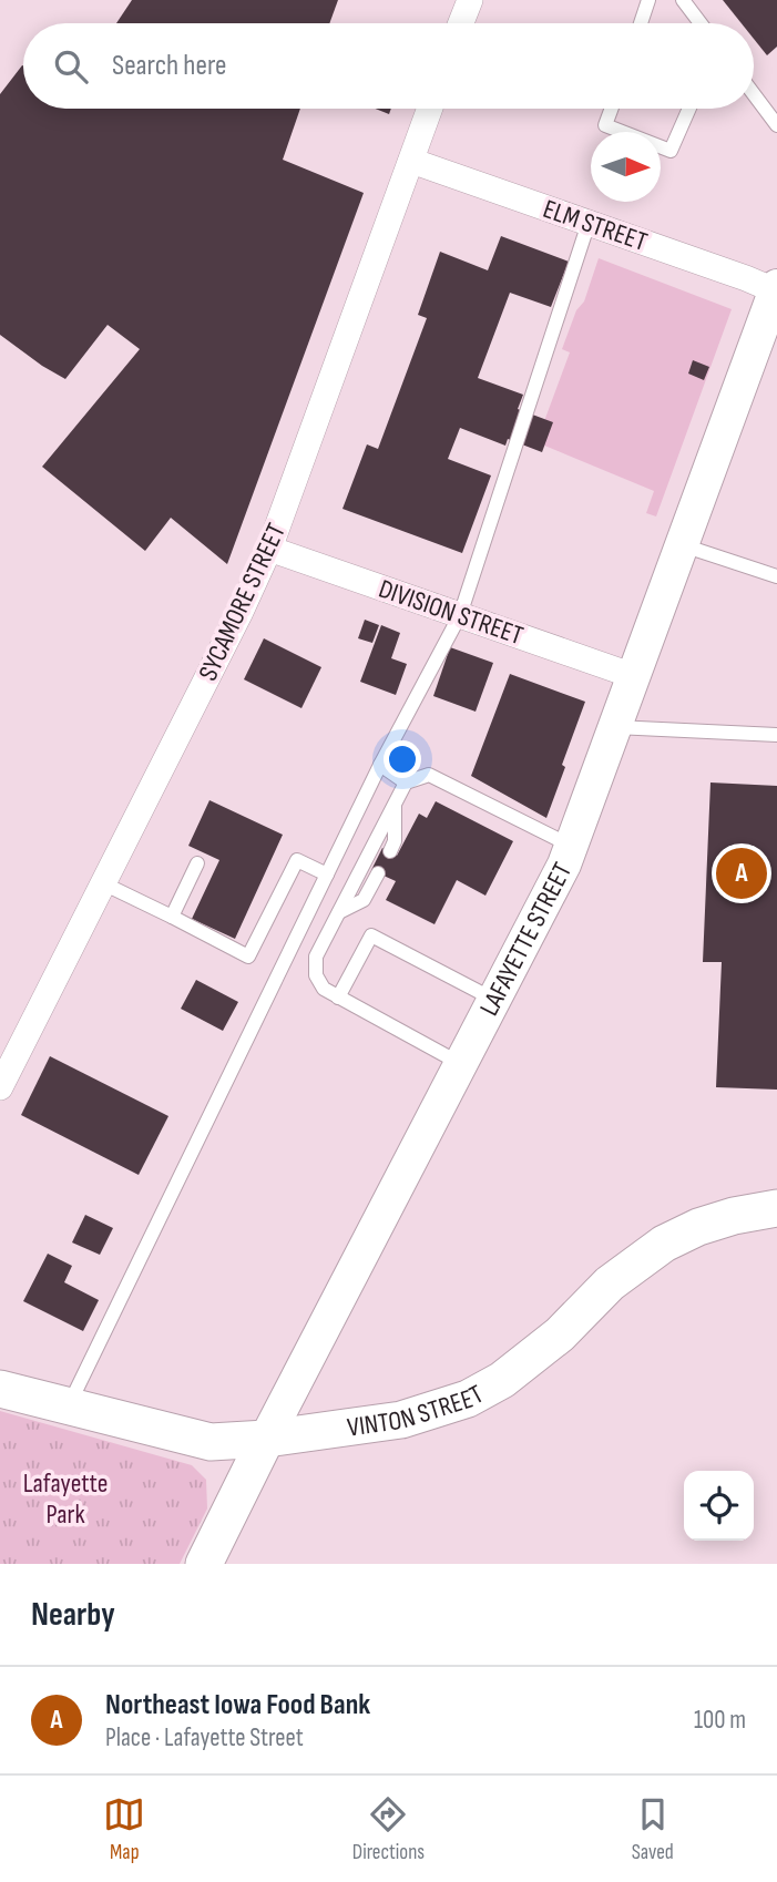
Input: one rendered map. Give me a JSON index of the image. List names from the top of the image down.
{
  "streets": {
    "main road": ["LAFAYETTE STREET", "VINTON STREET"],
    "street": ["ELM STREET", "SYCAMORE STREET", "DIVISION STREET"]
  },
  "crossings": [
    ["ELM STREET", "SYCAMORE STREET"],
    ["ELM STREET", "LAFAYETTE STREET"],
    ["SYCAMORE STREET", "DIVISION STREET"],
    ["DIVISION STREET", "LAFAYETTE STREET"],
    ["LAFAYETTE STREET", "VINTON STREET"]
  ],
  "parks": ["Lafayette Park"],
  "north": "right",
  "page": {
    "search": "Search here",
    "pins": "A",
    "heading": "Nearby",
    "list": [
      {
        "mark": "A",
        "name": "Northeast Iowa Food Bank",
        "note": "Place · Lafayette Street",
        "value": "100 m"
      }
    ],
    "nav": ["Map", "Directions", "Saved"]
  }
}
